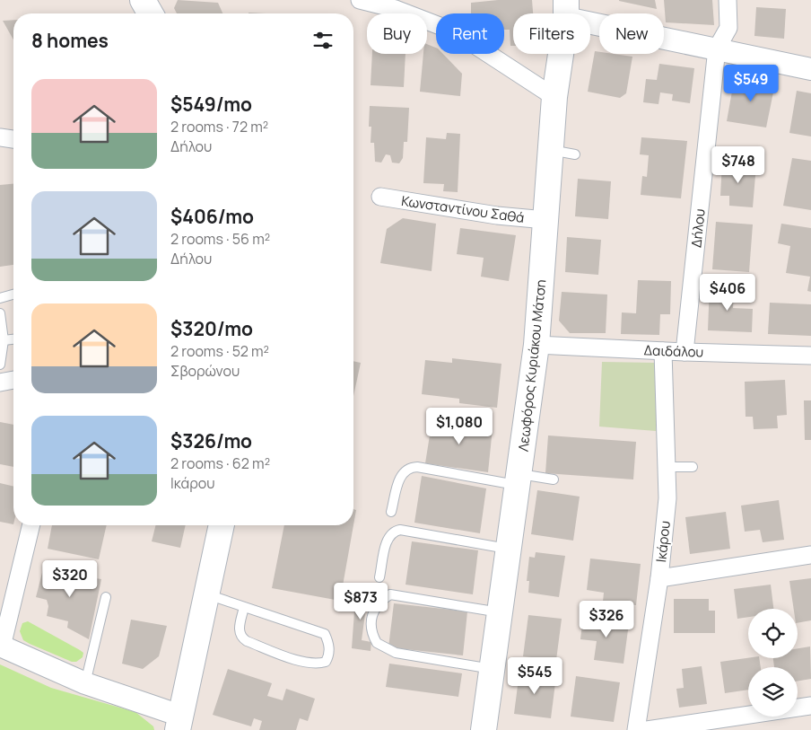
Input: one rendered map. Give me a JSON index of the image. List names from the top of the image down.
{
  "streets": {
    "main road": ["Λεωφόρος Κυριάκου Μάτση"],
    "street": [
      "Κωνσταντίνου Σαθά",
      "Δήλου",
      "Δαιδάλου",
      "Ικάρου"
    ]
  },
  "crossings": [
    ["Κωνσταντίνου Σαθά", "Λεωφόρος Κυριάκου Μάτση"],
    ["Δήλου", "Δαιδάλου"],
    ["Δαιδάλου", "Λεωφόρος Κυριάκου Μάτση"],
    ["Δαιδάλου", "Ικάρου"]
  ],
  "page": {
    "chip": [
      "Buy",
      "Rent",
      "Filters",
      "New"
    ],
    "heading": "8 homes",
    "price": [
      "$549",
      "$748",
      "$406",
      "$1,080",
      "$320",
      "$873",
      "$326",
      "$545"
    ],
    "list": [
      {
        "name": "$549/mo",
        "note": "2 rooms · 72 m² · Δήλου"
      },
      {
        "name": "$406/mo",
        "note": "2 rooms · 56 m² · Δήλου"
      },
      {
        "name": "$320/mo",
        "note": "2 rooms · 52 m² · Σβορώνου"
      },
      {
        "name": "$326/mo",
        "note": "2 rooms · 62 m² · Ικάρου"
      }
    ]
  }
}
